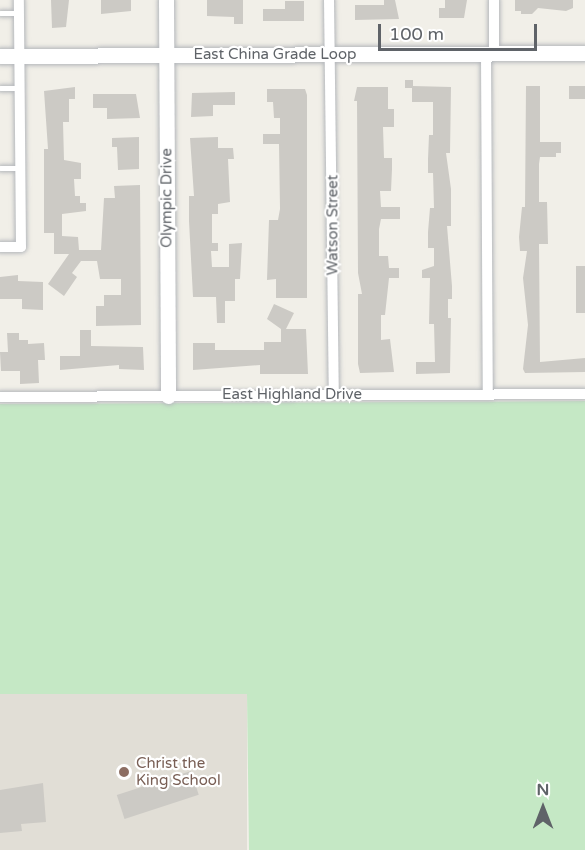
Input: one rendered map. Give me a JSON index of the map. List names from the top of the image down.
{
  "streets": {
    "main road": ["East China Grade Loop", "Olympic Drive"],
    "street": ["Watson Street", "East Highland Drive"]
  },
  "crossings": [
    ["East China Grade Loop", "Olympic Drive"],
    ["East China Grade Loop", "Watson Street"],
    ["Olympic Drive", "East Highland Drive"],
    ["Watson Street", "East Highland Drive"]
  ],
  "places": ["Christ the King School"],
  "scale_bar": "100 m",
  "north": "top"
}
